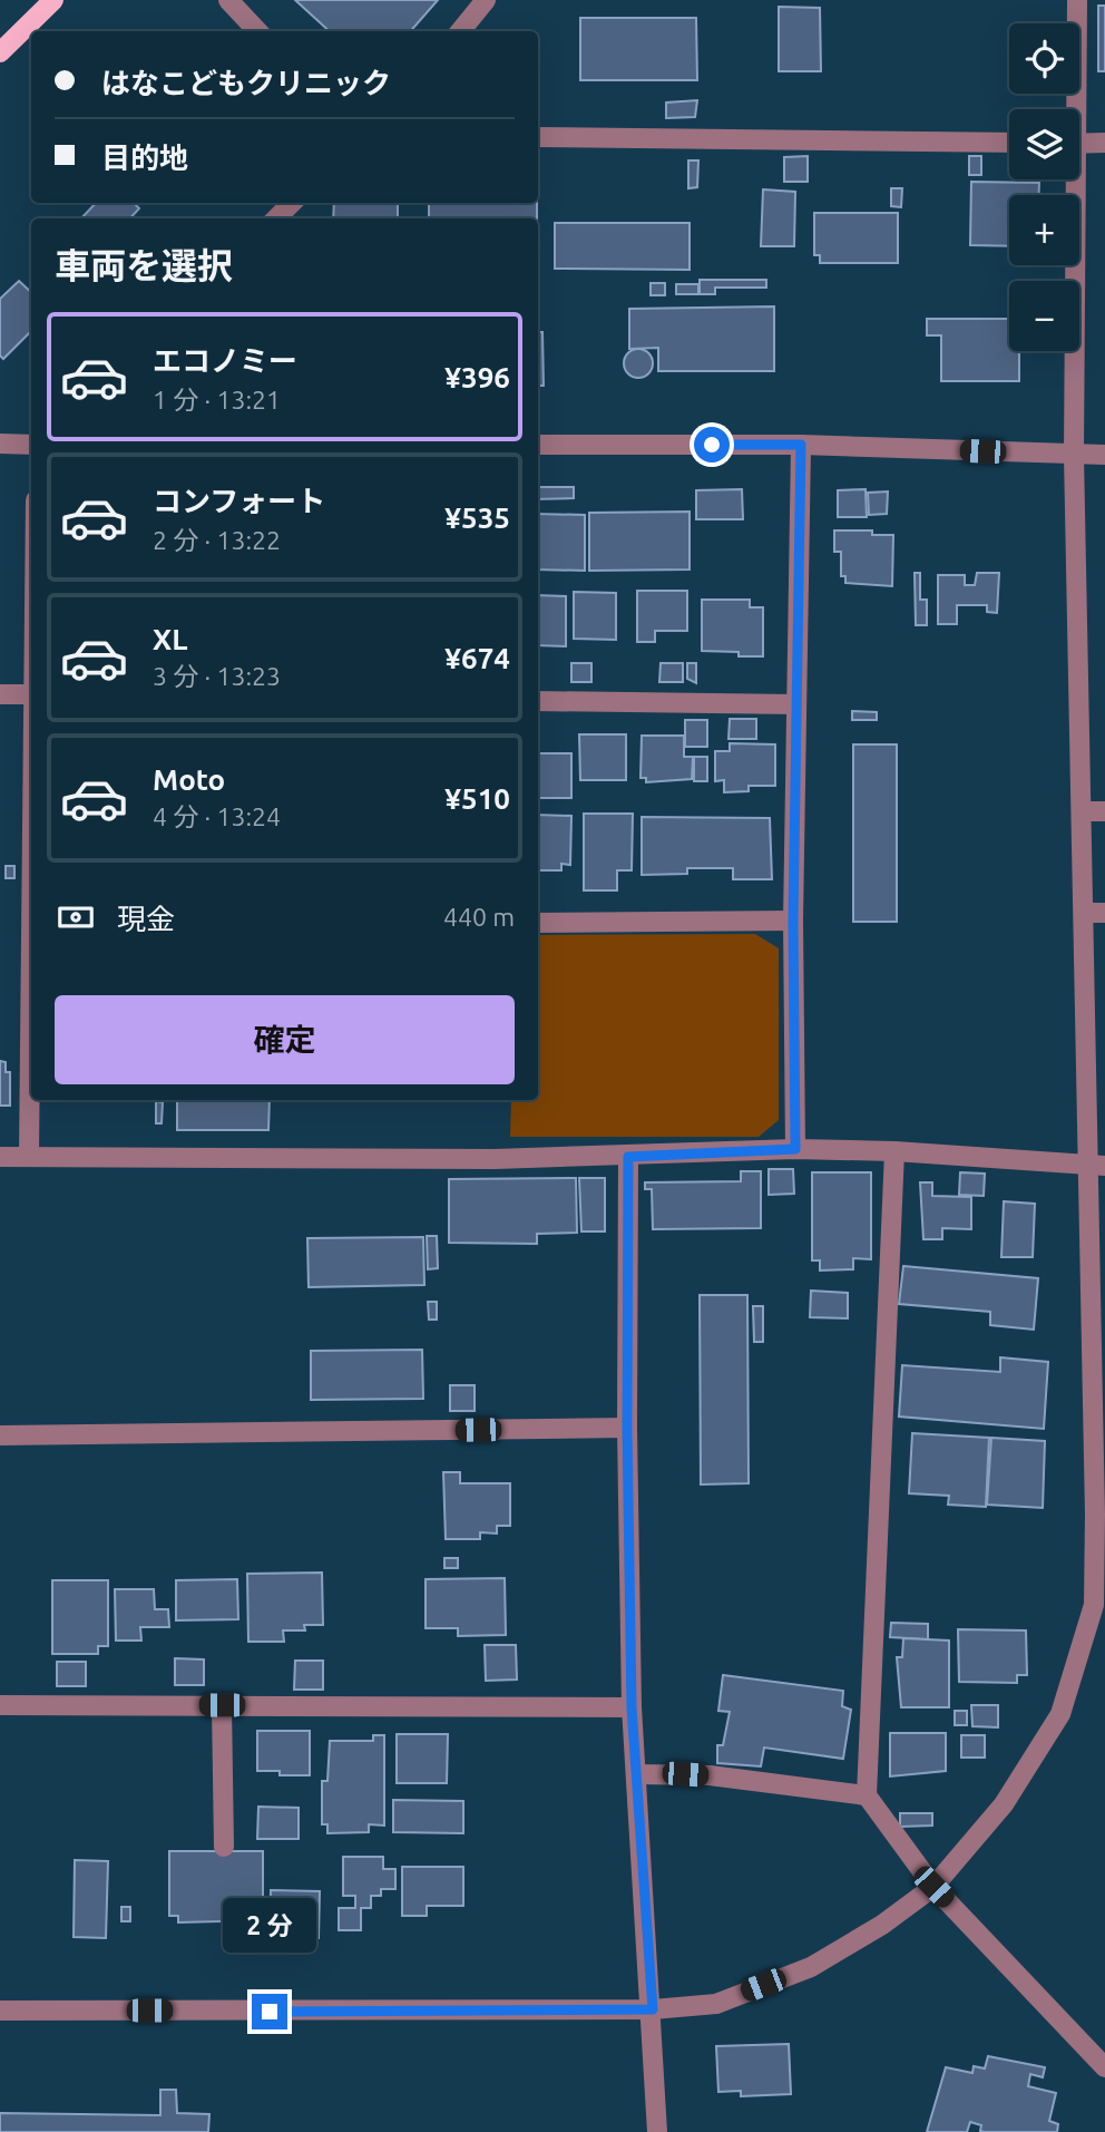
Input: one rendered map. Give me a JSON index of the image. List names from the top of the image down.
{
  "page": {
    "map_buttons": ["+", "−"],
    "banner": ["はなこどもクリニック", "目的地"],
    "heading": "車両を選択",
    "list": [
      {
        "name": "エコノミー",
        "note": "1 分 · 13:21",
        "value": "¥396"
      },
      {
        "name": "コンフォート",
        "note": "2 分 · 13:22",
        "value": "¥535"
      },
      {
        "name": "XL",
        "note": "3 分 · 13:23",
        "value": "¥674"
      },
      {
        "name": "Moto",
        "note": "4 分 · 13:24",
        "value": "¥510"
      }
    ],
    "pay": ["現金", "440 m"],
    "buttons": "確定",
    "bubble": "2 分"
  }
}
